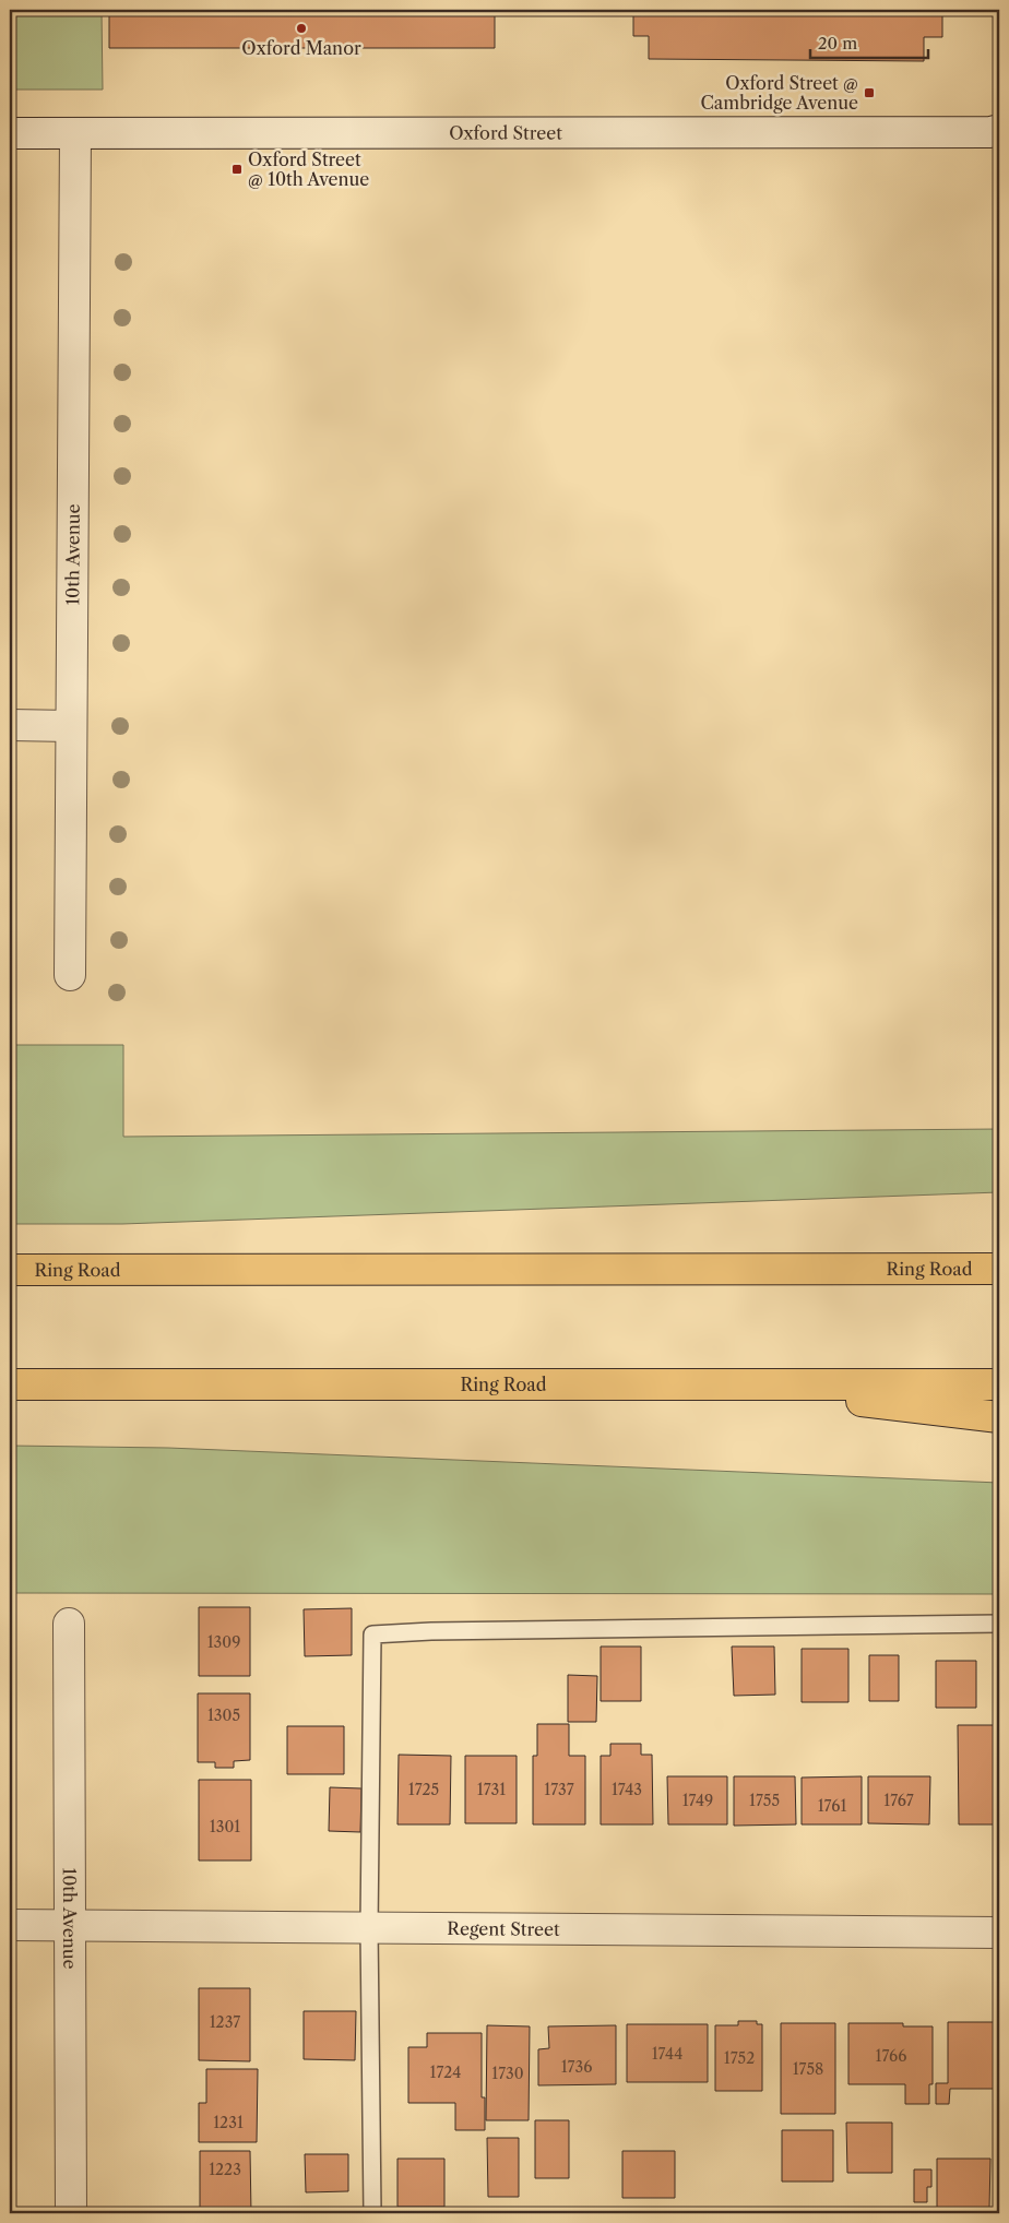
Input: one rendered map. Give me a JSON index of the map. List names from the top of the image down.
{
  "streets": {
    "highway": ["Ring Road"],
    "street": ["Oxford Street", "10th Avenue", "Regent Street"]
  },
  "crossings": [
    ["Oxford Street", "10th Avenue"],
    ["10th Avenue", "Regent Street"]
  ],
  "places": {
    "other": ["Oxford Manor"],
    "transit": ["Oxford Street @ Cambridge Avenue", "Oxford Street @ 10th Avenue"]
  },
  "house_numbers": [
    "1309",
    "1305",
    "1725",
    "1731",
    "1737",
    "1743",
    "1749",
    "1755",
    "1767",
    "1761",
    "1301",
    "1237",
    "1744",
    "1766",
    "1752",
    "1736",
    "1758",
    "1724",
    "1730",
    "1231",
    "1223"
  ],
  "scale_bar": "20 m"
}
